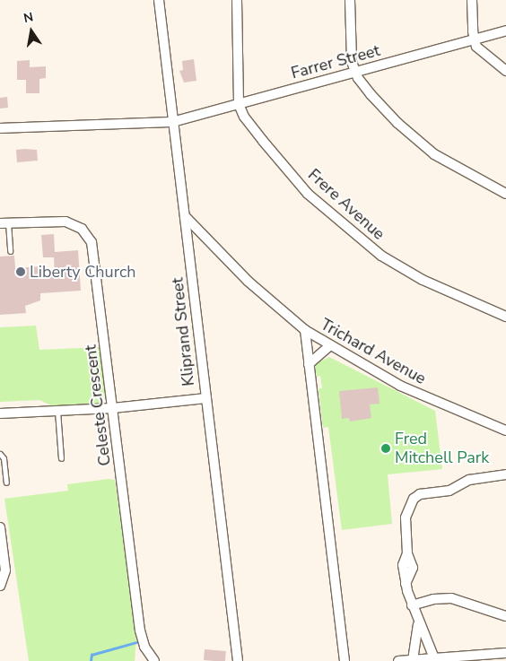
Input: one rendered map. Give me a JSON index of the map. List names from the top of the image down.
{
  "streets": {
    "street": [
      "Farrer Street",
      "Frere Avenue",
      "Kliprand Street",
      "Trichard Avenue",
      "Celeste Crescent"
    ]
  },
  "crossings": [
    ["Farrer Street", "Frere Avenue"],
    ["Farrer Street", "Kliprand Street"],
    ["Kliprand Street", "Trichard Avenue"]
  ],
  "places": ["Liberty Church", "Fred Mitchell Park"],
  "north": "top"
}
